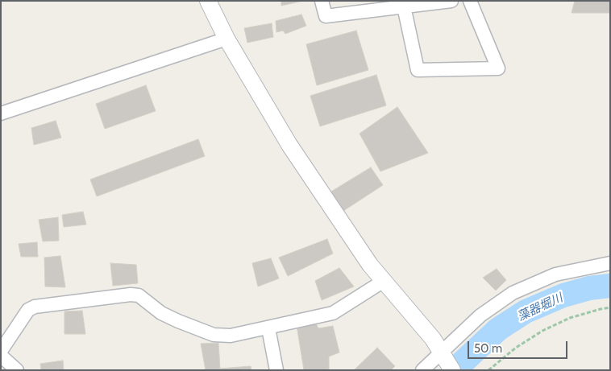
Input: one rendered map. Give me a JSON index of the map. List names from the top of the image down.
{
  "water": ["藻器堀川"],
  "scale_bar": "50 m"
}
